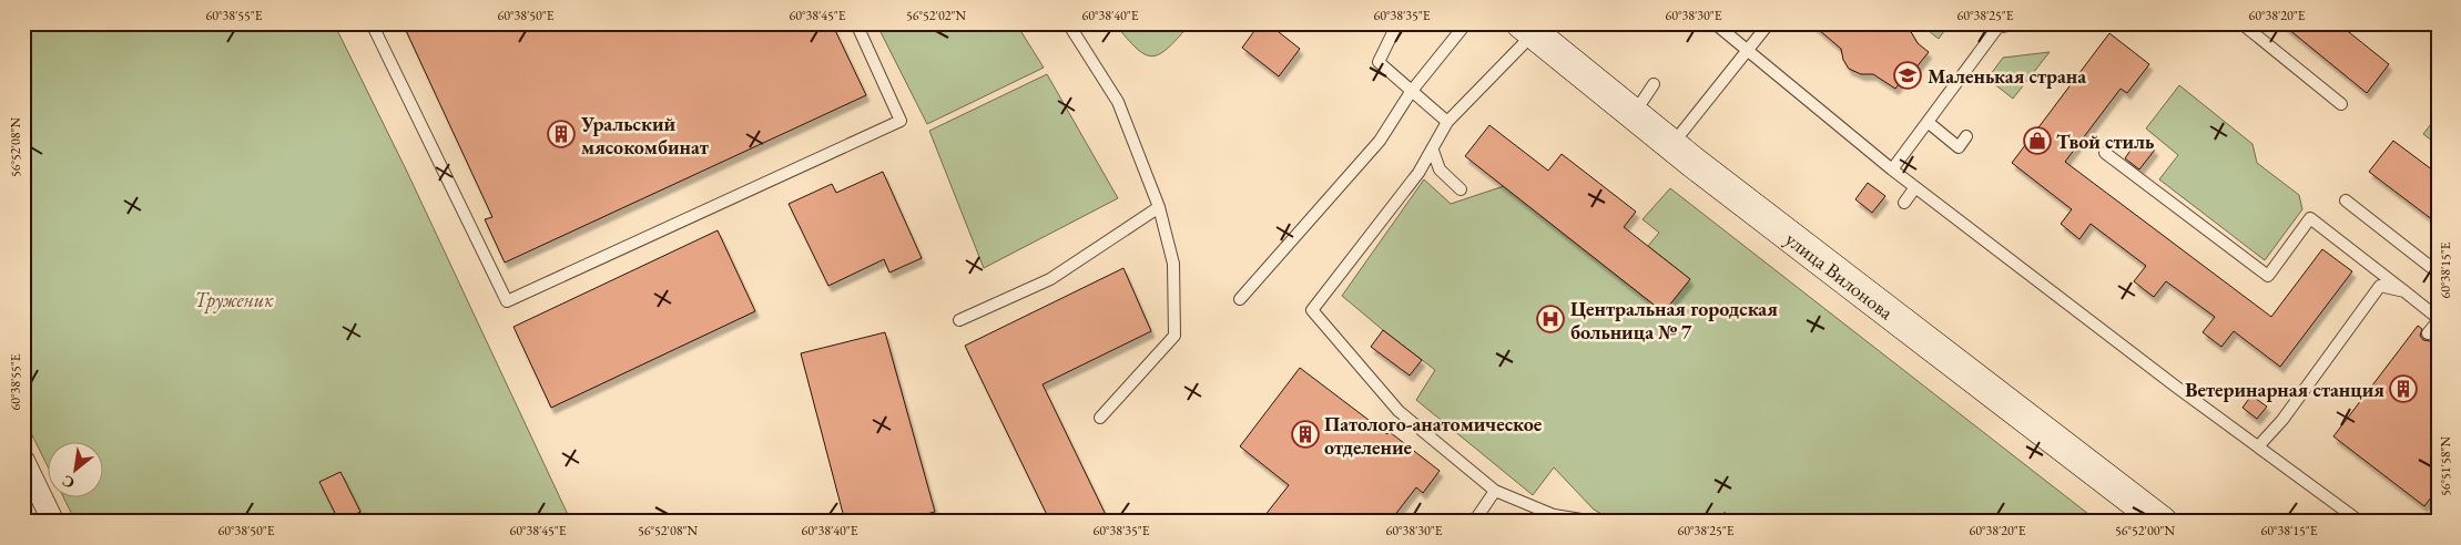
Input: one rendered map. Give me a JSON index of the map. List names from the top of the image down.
{
  "streets": {
    "street": ["улица Вилонова"]
  },
  "parks": ["Труженик"],
  "places": {
    "school or university": ["Маленькая страна"],
    "building": ["Уральский мясокомбинат", "Ветеринарная станция", "Патолого-анатомическое отделение"],
    "shop": ["Твой стиль"],
    "hospital": ["Центральная городская больница № 7"]
  },
  "north": "bottom left",
  "coordinates": [
    "60°38'55\"E",
    "60°38'50\"E",
    "60°38'45\"E",
    "56°52'02\"N",
    "60°38'40\"E",
    "60°38'35\"E",
    "60°38'30\"E",
    "60°38'25\"E",
    "60°38'20\"E",
    "56°52'08\"N",
    "60°38'15\"E",
    "56°51'58\"N",
    "56°52'00\"N"
  ]
}
